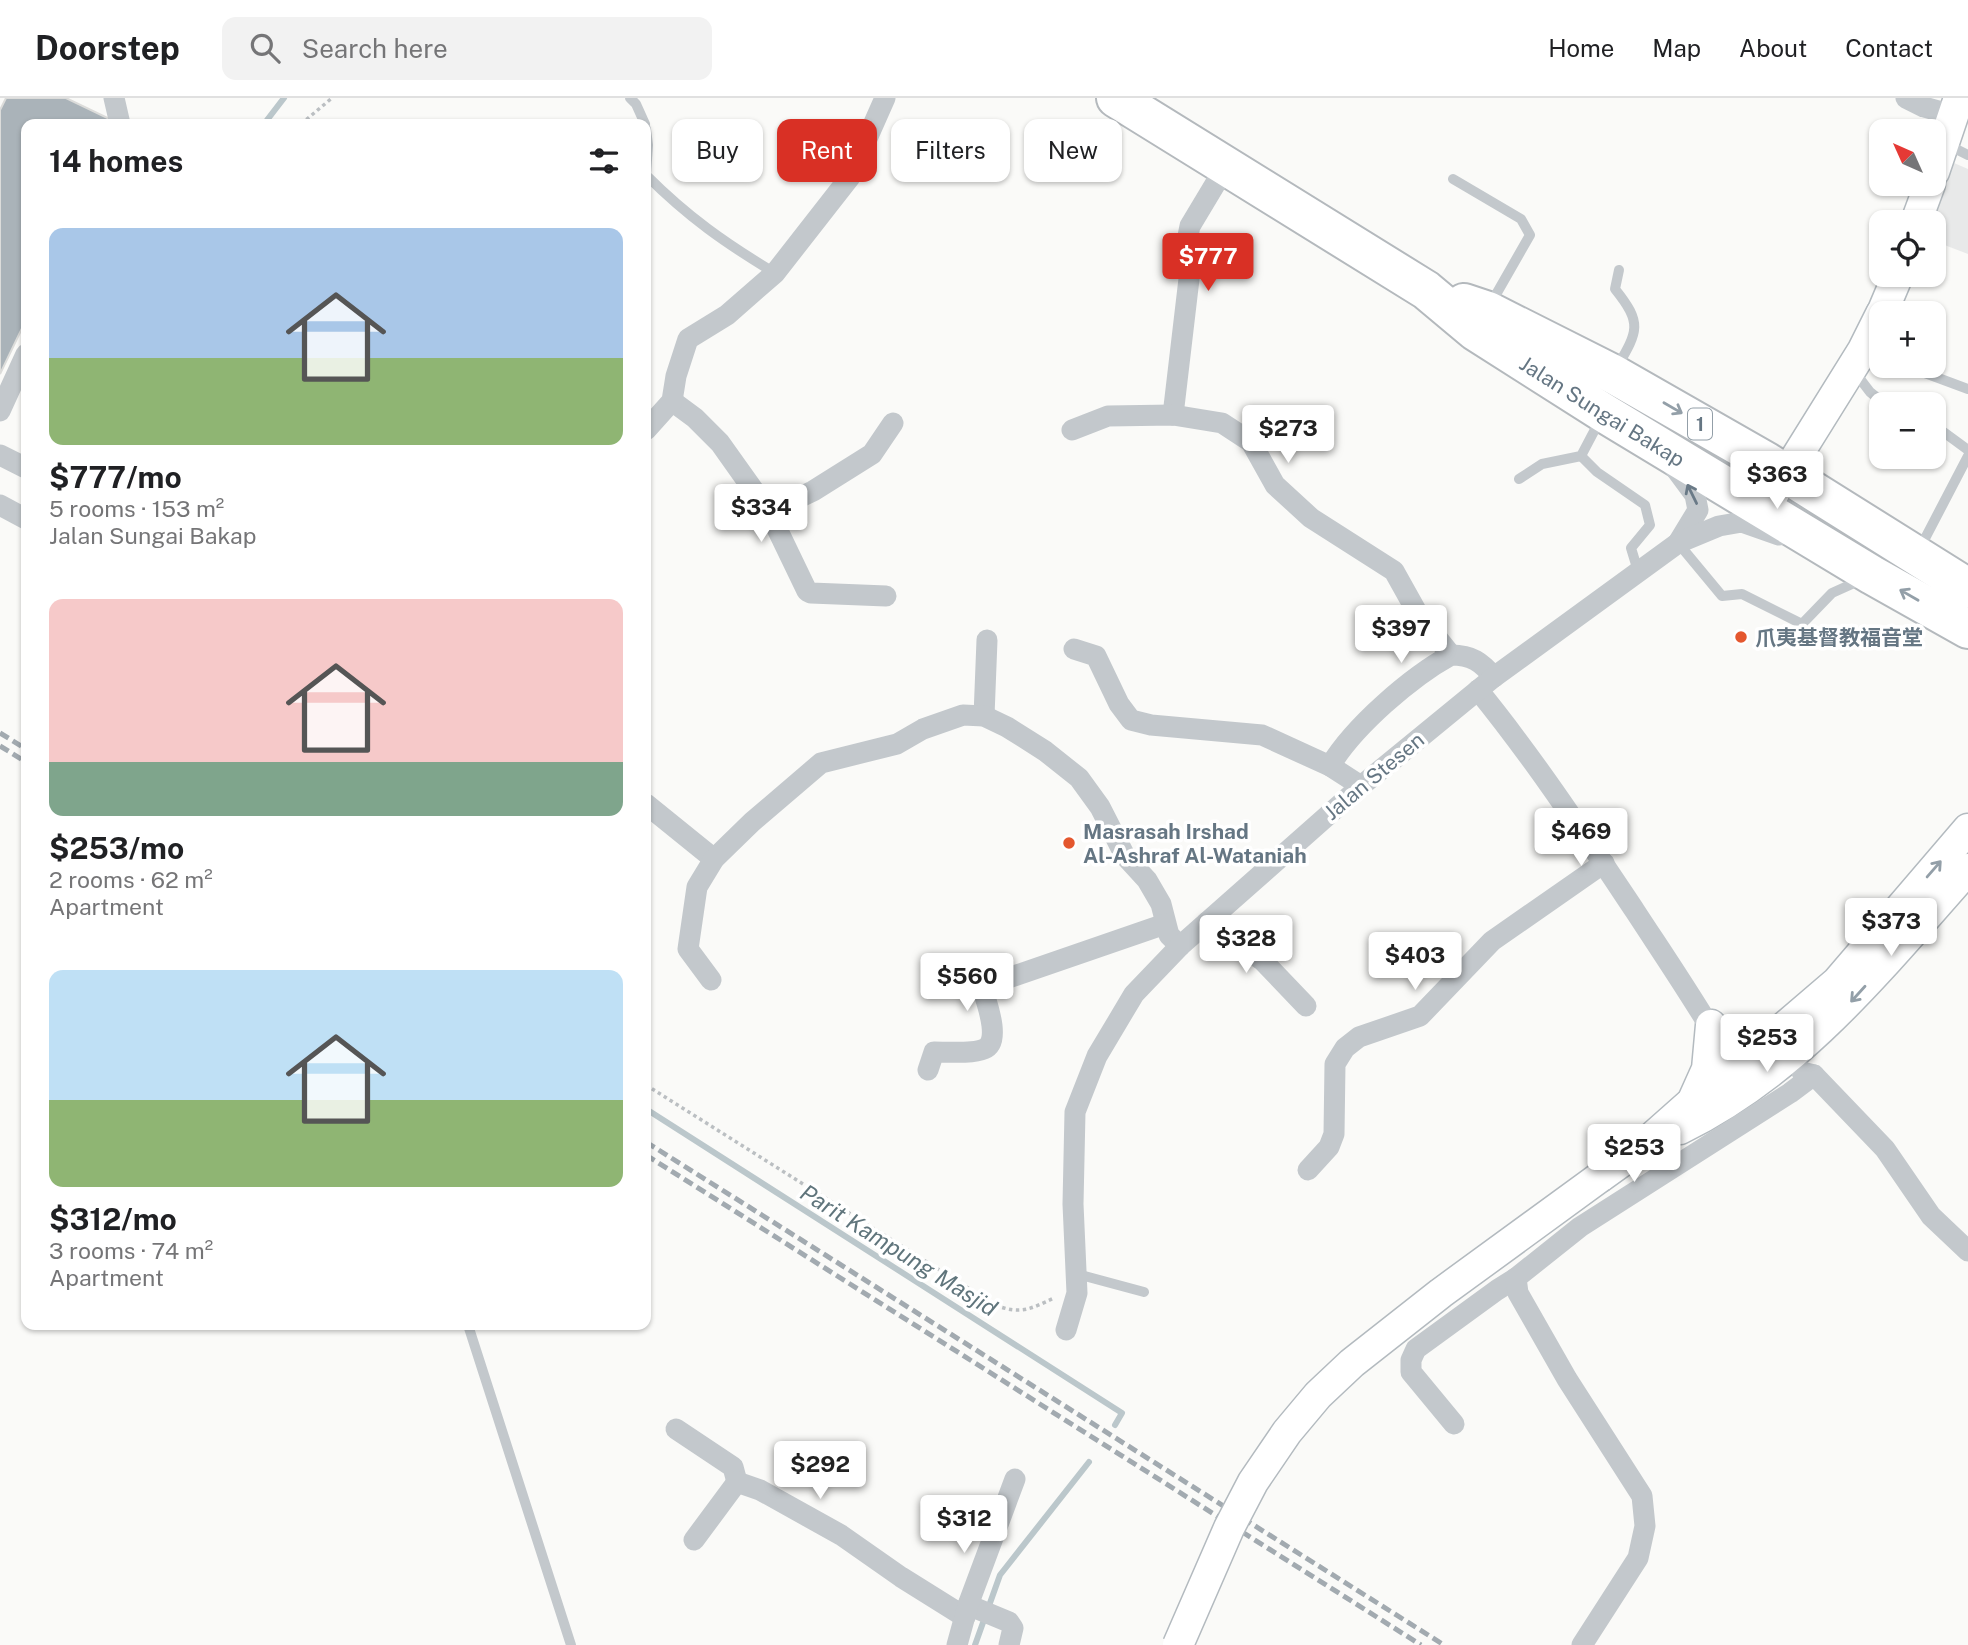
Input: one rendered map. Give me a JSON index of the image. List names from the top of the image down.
{
  "streets": {
    "highway": ["Jalan Sungai Bakap", "1"],
    "street": ["Jalan Stesen"]
  },
  "crossings": [
    ["Jalan Sungai Bakap", "Jalan Stesen"]
  ],
  "water": ["Parit Kampung Masjid"],
  "places": ["爪夷基督教福音堂", "Masrasah Irshad Al-Ashraf Al-Wataniah"],
  "north": "top left",
  "page": {
    "header": "Doorstep",
    "search": "Search here",
    "nav": [
      "Home",
      "Map",
      "About",
      "Contact"
    ],
    "map_buttons": ["+", "−"],
    "chip": [
      "Buy",
      "Rent",
      "Filters",
      "New"
    ],
    "heading": "14 homes",
    "list": [
      {
        "name": "$777/mo",
        "note": "5 rooms · 153 m² · Jalan Sungai Bakap"
      },
      {
        "name": "$253/mo",
        "note": "2 rooms · 62 m² · Apartment"
      },
      {
        "name": "$312/mo",
        "note": "3 rooms · 74 m² · Apartment"
      }
    ],
    "price": [
      "$777",
      "$273",
      "$363",
      "$334",
      "$397",
      "$469",
      "$373",
      "$328",
      "$403",
      "$560",
      "$253",
      "$253",
      "$292",
      "$312"
    ]
  }
}
